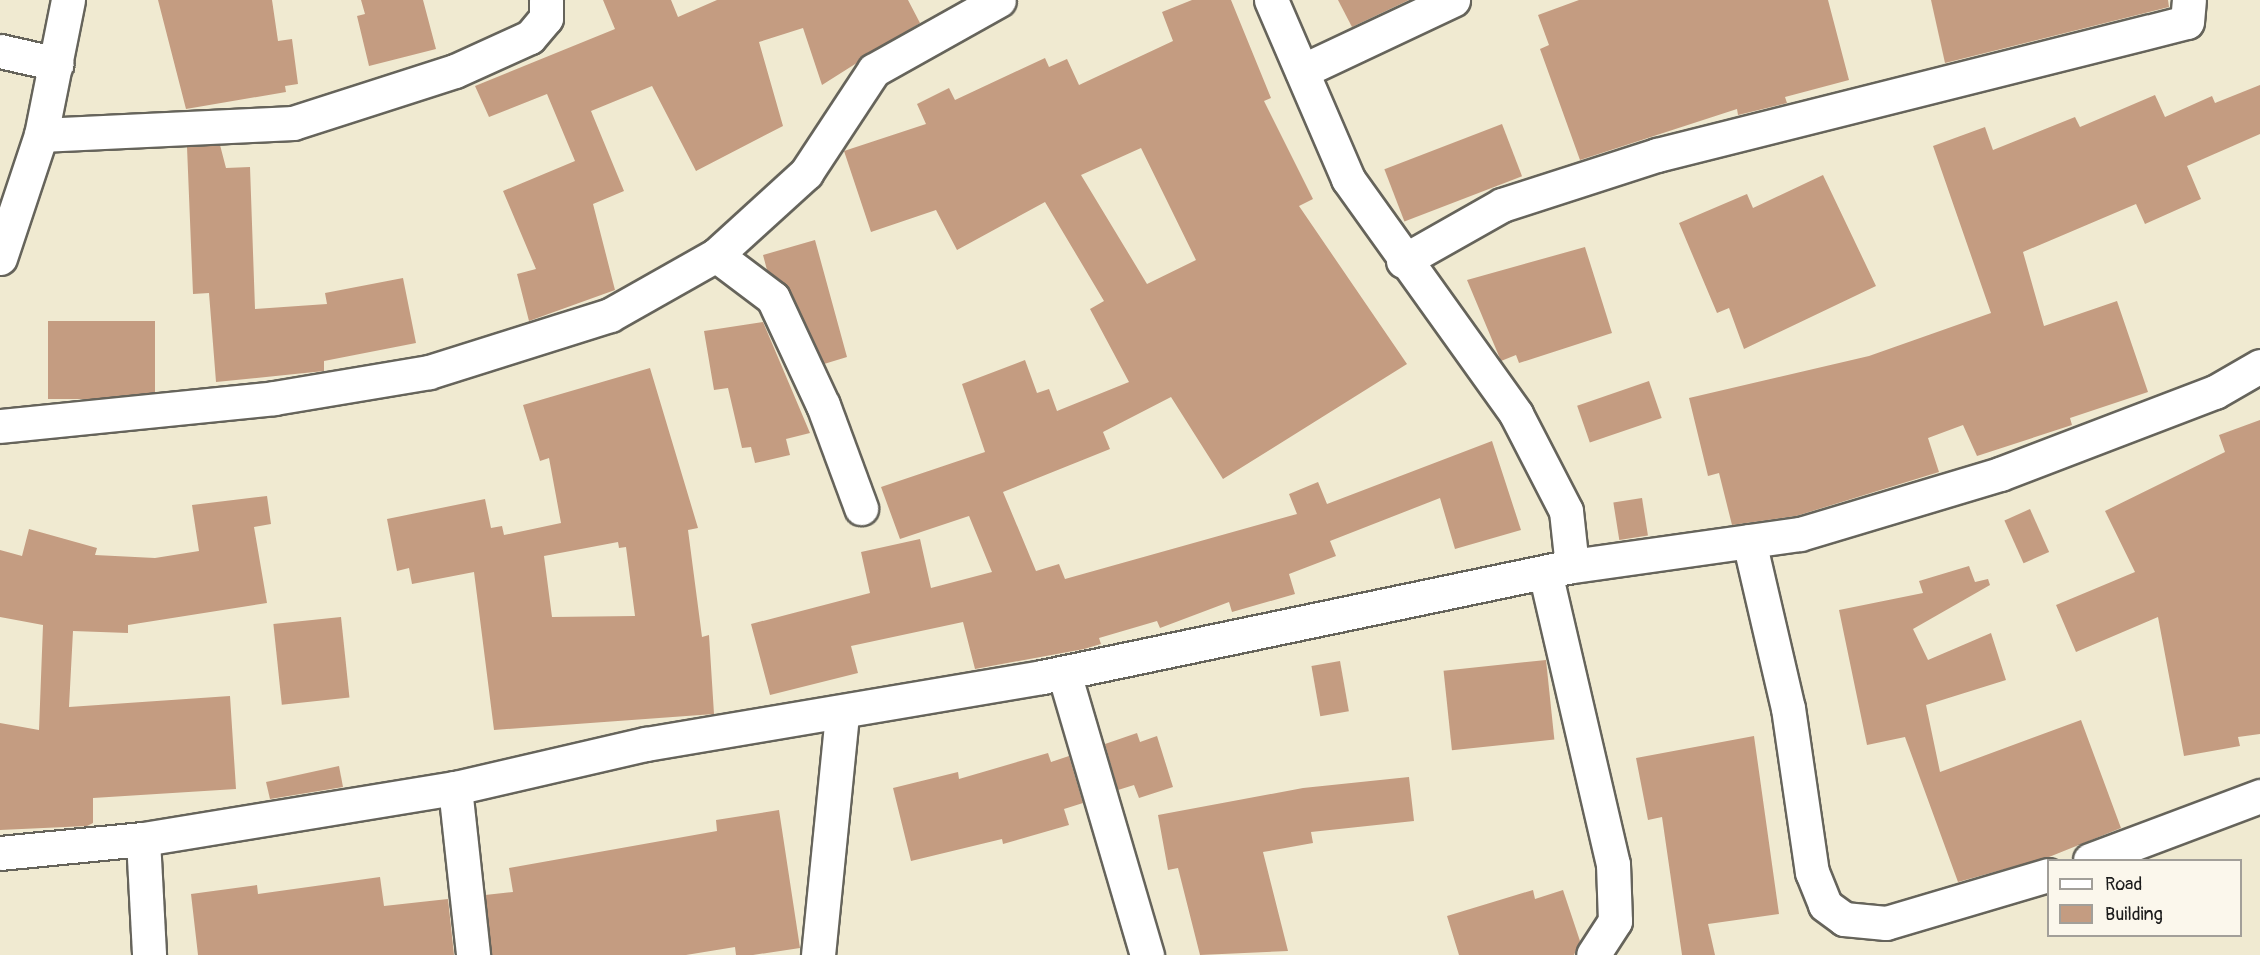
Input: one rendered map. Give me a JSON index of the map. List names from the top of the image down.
{
  "legend": ["Road", "Building"]
}
